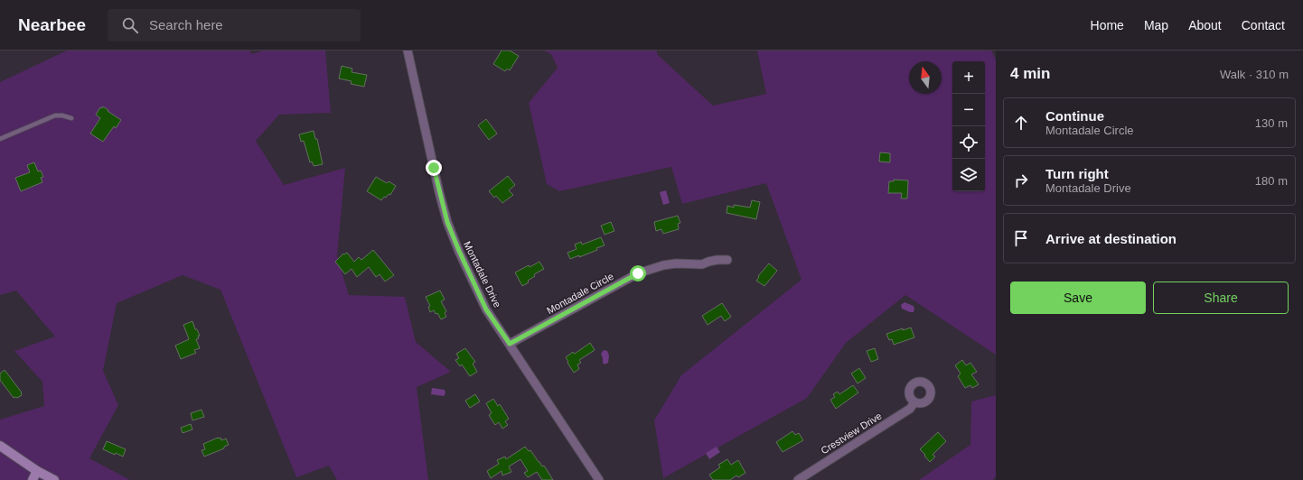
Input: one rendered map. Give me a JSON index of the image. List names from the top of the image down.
{
  "streets": {
    "street": ["Montadale Drive", "Montadale Circle", "Crestview Drive"]
  },
  "crossings": [
    ["Montadale Drive", "Montadale Circle"]
  ],
  "north": "top",
  "page": {
    "header": "Nearbee",
    "search": "Search here",
    "nav": [
      "Home",
      "Map",
      "About",
      "Contact"
    ],
    "heading": ["4 min", "Walk · 310 m"],
    "map_buttons": ["+", "−"],
    "list": [
      ["Continue", "Montadale Circle", "130 m"],
      ["Turn right", "Montadale Drive", "180 m"],
      "Arrive at destination"
    ],
    "buttons": ["Save", "Share"]
  }
}
